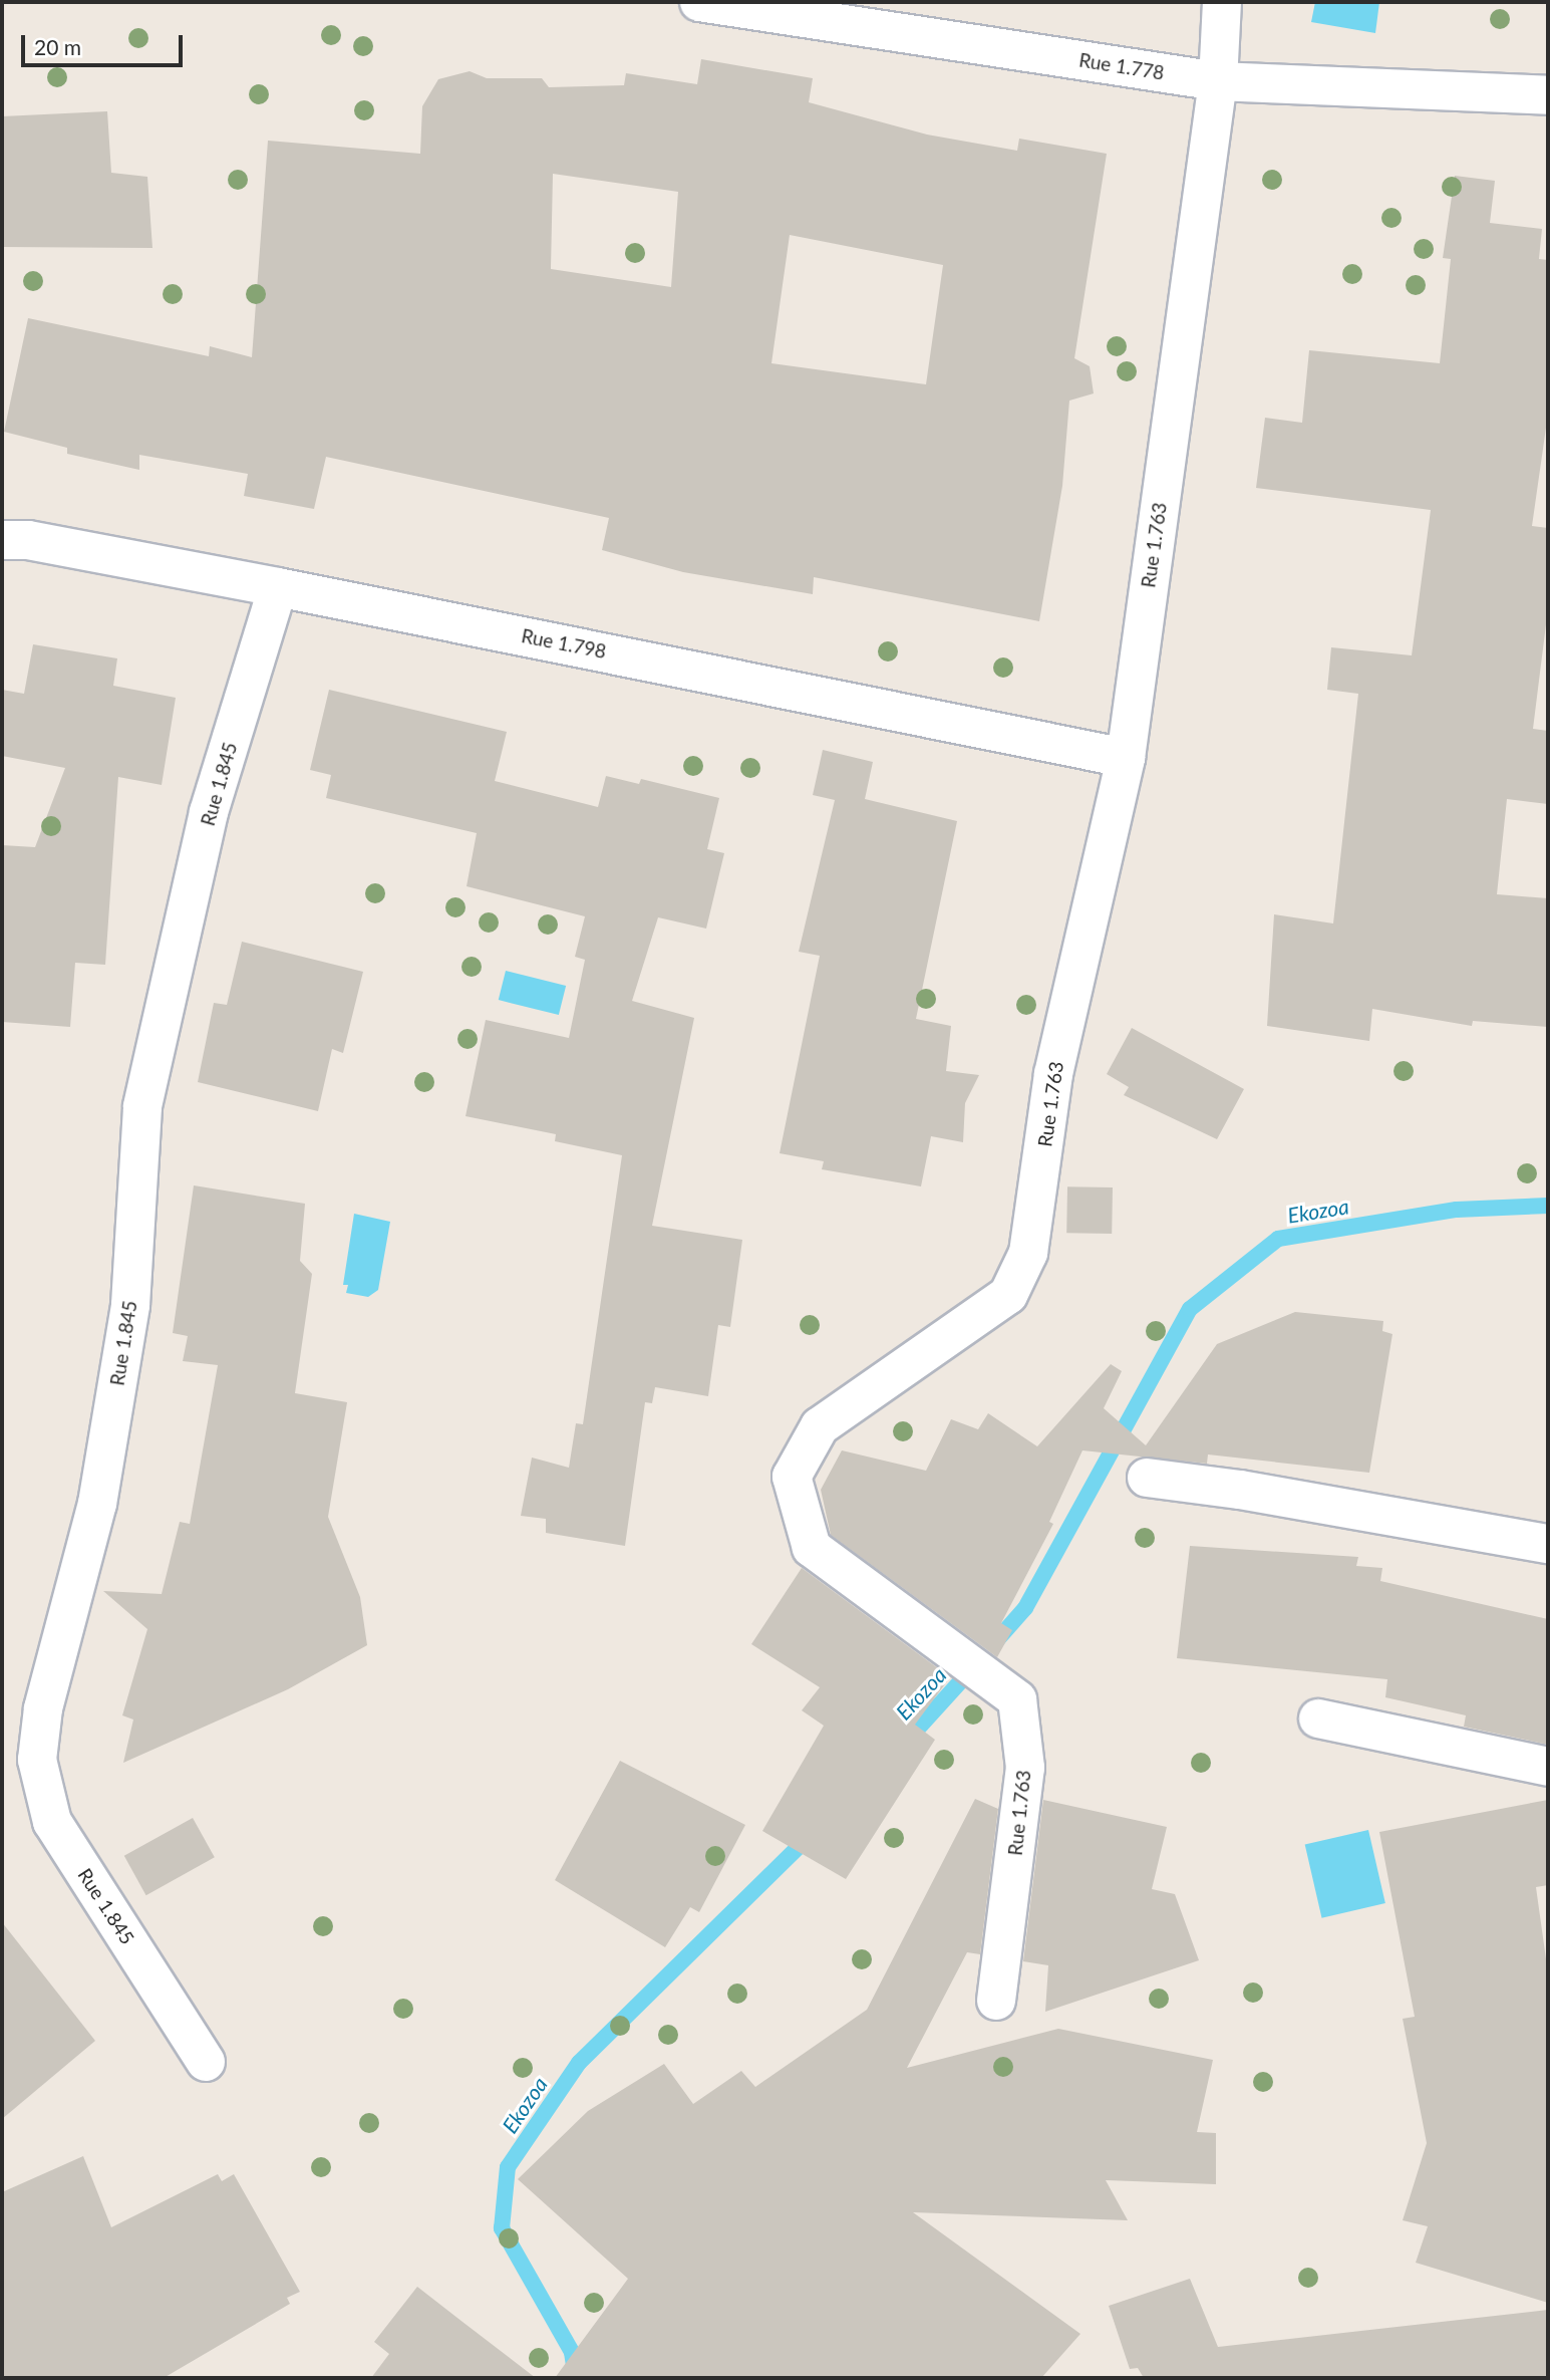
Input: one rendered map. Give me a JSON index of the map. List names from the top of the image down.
{
  "streets": {
    "street": [
      "Rue 1.778",
      "Rue 1.763",
      "Rue 1.798",
      "Rue 1.845"
    ]
  },
  "crossings": [
    ["Rue 1.778", "Rue 1.763"],
    ["Rue 1.763", "Rue 1.798"],
    ["Rue 1.798", "Rue 1.845"]
  ],
  "water": ["Ekozoa"],
  "scale_bar": "20 m"
}
